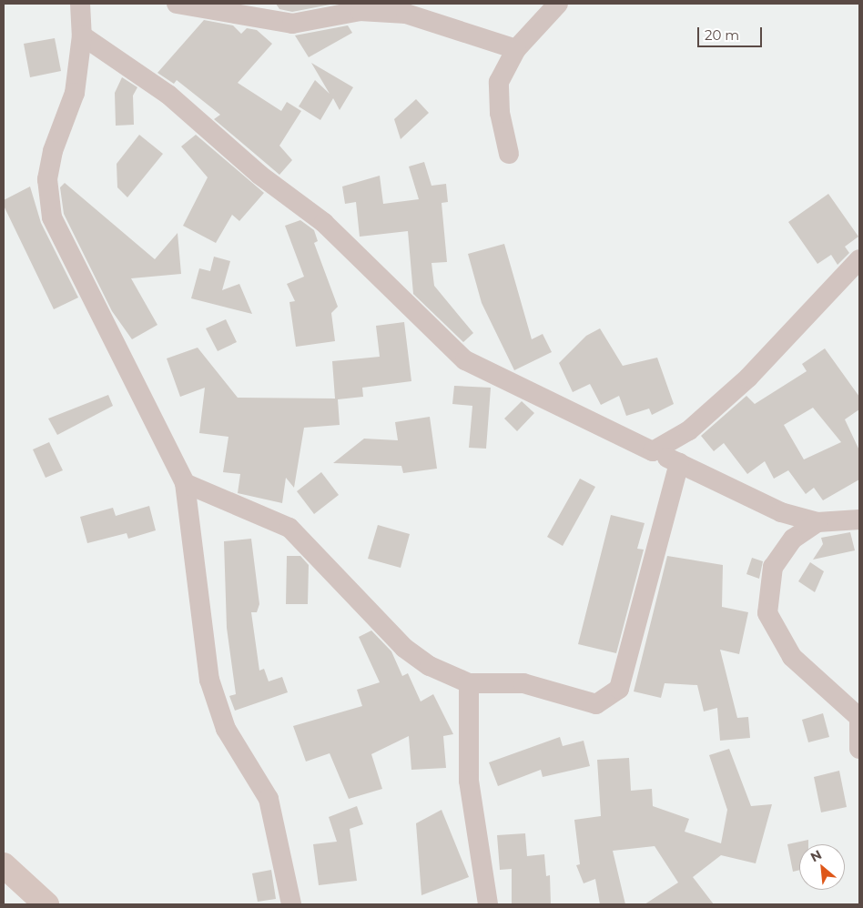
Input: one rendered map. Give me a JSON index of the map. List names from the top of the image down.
{
  "scale_bar": "20 m",
  "north": "top left"
}
